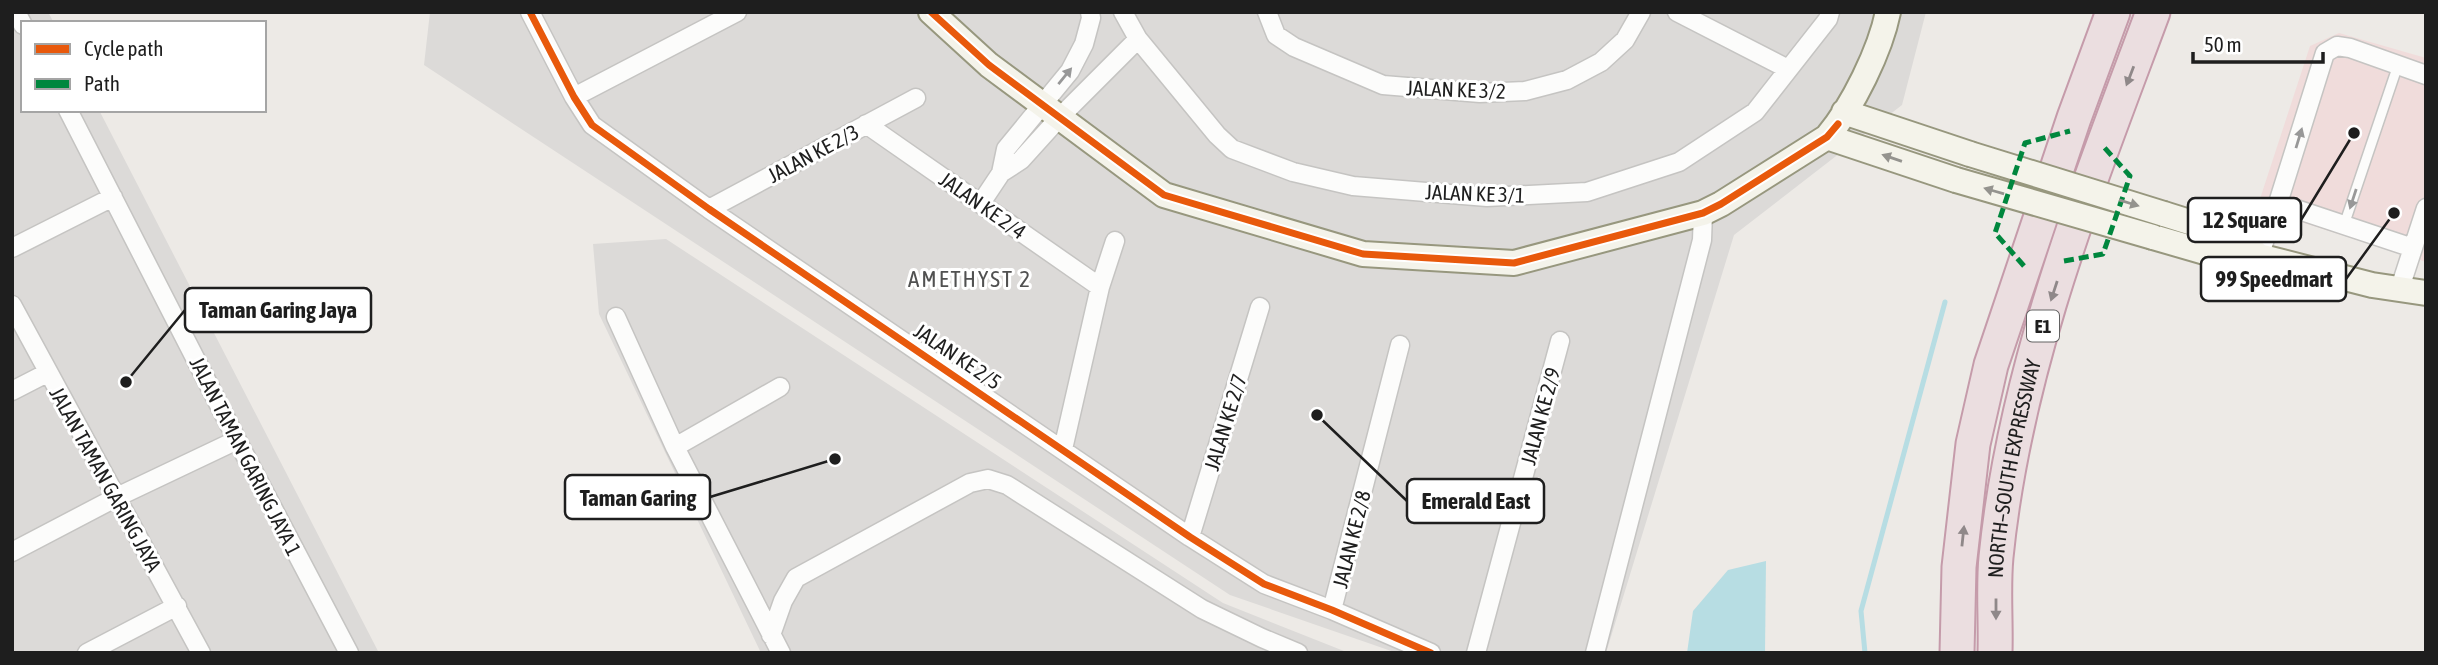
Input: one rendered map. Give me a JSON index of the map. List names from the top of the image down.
{
  "streets": {
    "highway": ["E1", "NORTH–SOUTH EXPRESSWAY"],
    "street": [
      "JALAN KE 3/2",
      "JALAN KE 2/3",
      "JALAN KE 3/1",
      "JALAN KE 2/4",
      "JALAN KE 2/5",
      "JALAN KE 2/9",
      "JALAN KE 2/7",
      "JALAN TAMAN GARING JAYA 1",
      "JALAN TAMAN GARING JAYA",
      "JALAN KE 2/8"
    ]
  },
  "crossings": [
    ["JALAN KE 2/3", "JALAN KE 2/4"],
    ["JALAN KE 2/3", "JALAN KE 2/5"],
    ["JALAN KE 2/5", "JALAN KE 2/7"],
    ["JALAN KE 2/5", "JALAN KE 2/8"]
  ],
  "districts": ["AMETHYST 2"],
  "places": [
    "12 Square",
    "99 Speedmart",
    "Taman Garing Jaya",
    "Emerald East",
    "Taman Garing"
  ],
  "legend": ["Cycle path", "Path"],
  "scale_bar": "50 m"
}
